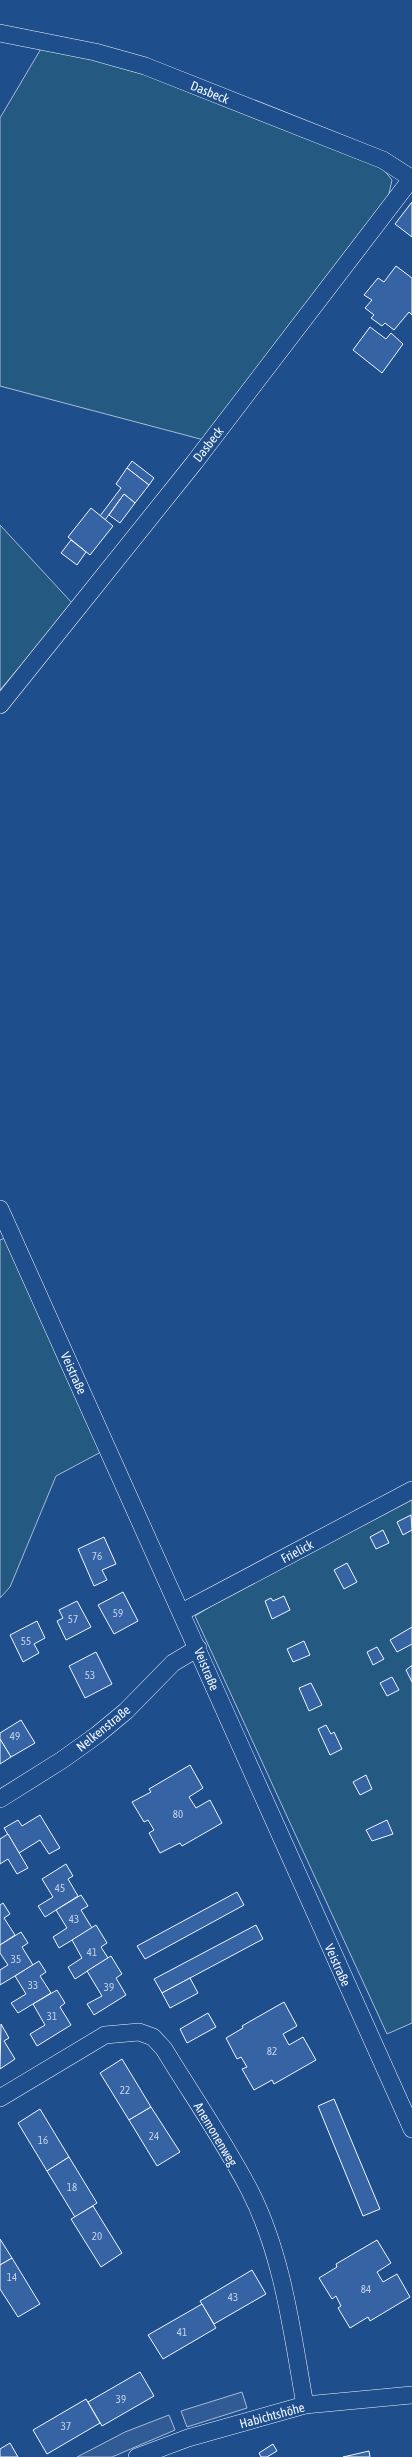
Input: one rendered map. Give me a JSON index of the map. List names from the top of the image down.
{
  "streets": {
    "street": [
      "Dasbeck",
      "Veistraße",
      "Frielick",
      "Nelkenstraße",
      "Anemonenweg",
      "Habichtshöhe"
    ]
  },
  "crossings": [
    ["Veistraße", "Frielick"],
    ["Veistraße", "Nelkenstraße"],
    ["Anemonenweg", "Habichtshöhe"]
  ],
  "house_numbers": [
    "76",
    "59",
    "57",
    "55",
    "53",
    "49",
    "80",
    "45",
    "43",
    "41",
    "35",
    "33",
    "39",
    "31",
    "82",
    "22",
    "24",
    "16",
    "18",
    "20",
    "14",
    "84",
    "43",
    "41",
    "39",
    "37"
  ]
}
